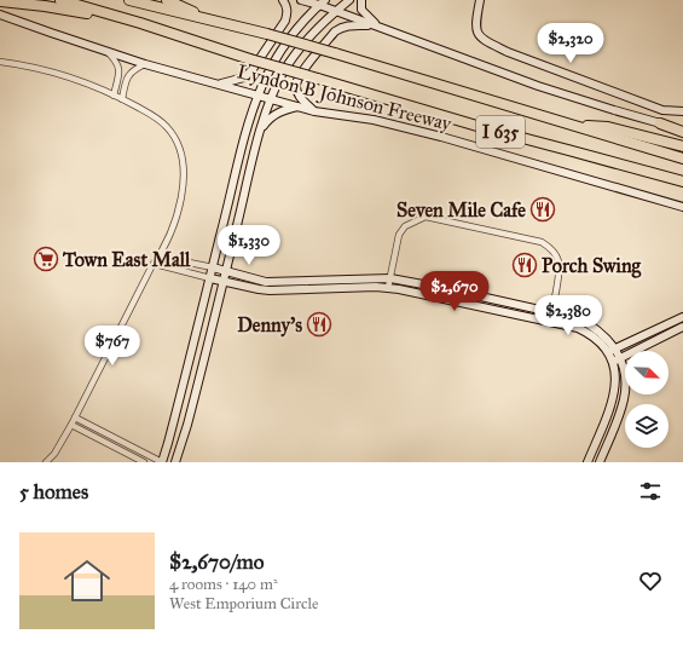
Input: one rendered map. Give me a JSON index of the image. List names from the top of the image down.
{
  "streets": {
    "highway": ["Lyndon B Johnson Freeway", "I 635"]
  },
  "places": {
    "restaurant": ["Seven Mile Cafe", "Porch Swing", "Denny's"],
    "supermarket": ["Town East Mall"]
  },
  "north": "bottom right",
  "page": {
    "price": [
      "$2,320",
      "$1,330",
      "$2,670",
      "$2,380",
      "$767"
    ],
    "heading": "5 homes",
    "list": [
      {
        "name": "$2,670/mo",
        "note": "4 rooms · 140 m² · West Emporium Circle"
      }
    ]
  }
}
